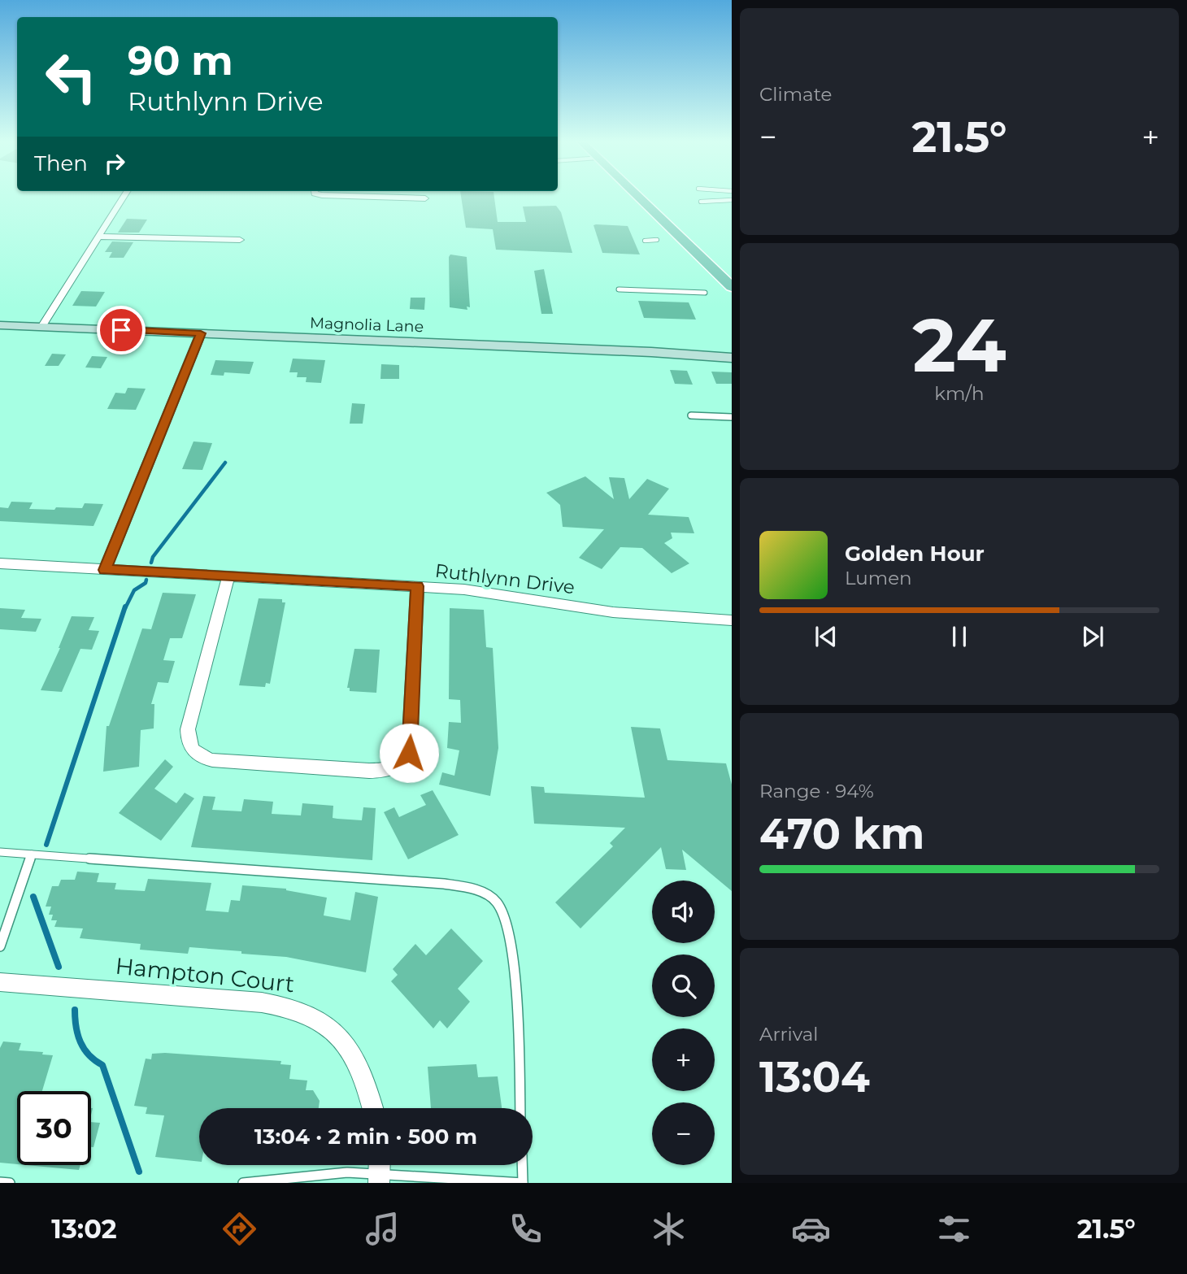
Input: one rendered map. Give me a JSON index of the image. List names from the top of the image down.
{
  "streets": {
    "main road": ["Magnolia Lane"],
    "street": ["Ruthlynn Drive", "Hampton Court"]
  },
  "page": {
    "tile": [
      "Climate",
      ["24", "km/h"],
      ["Range · 94%", "470 km"],
      ["Arrival", "13:04"]
    ],
    "turn": ["90 m", "Ruthlynn Drive"],
    "heat": ["−", "21.5°", "+"],
    "then": "Then",
    "song": ["Golden Hour", "Lumen"],
    "map_buttons": ["+", "−"],
    "limit": "30",
    "trip": "13:04 · 2 min · 500 m",
    "tabs": ["13:02", "21.5°"]
  }
}
